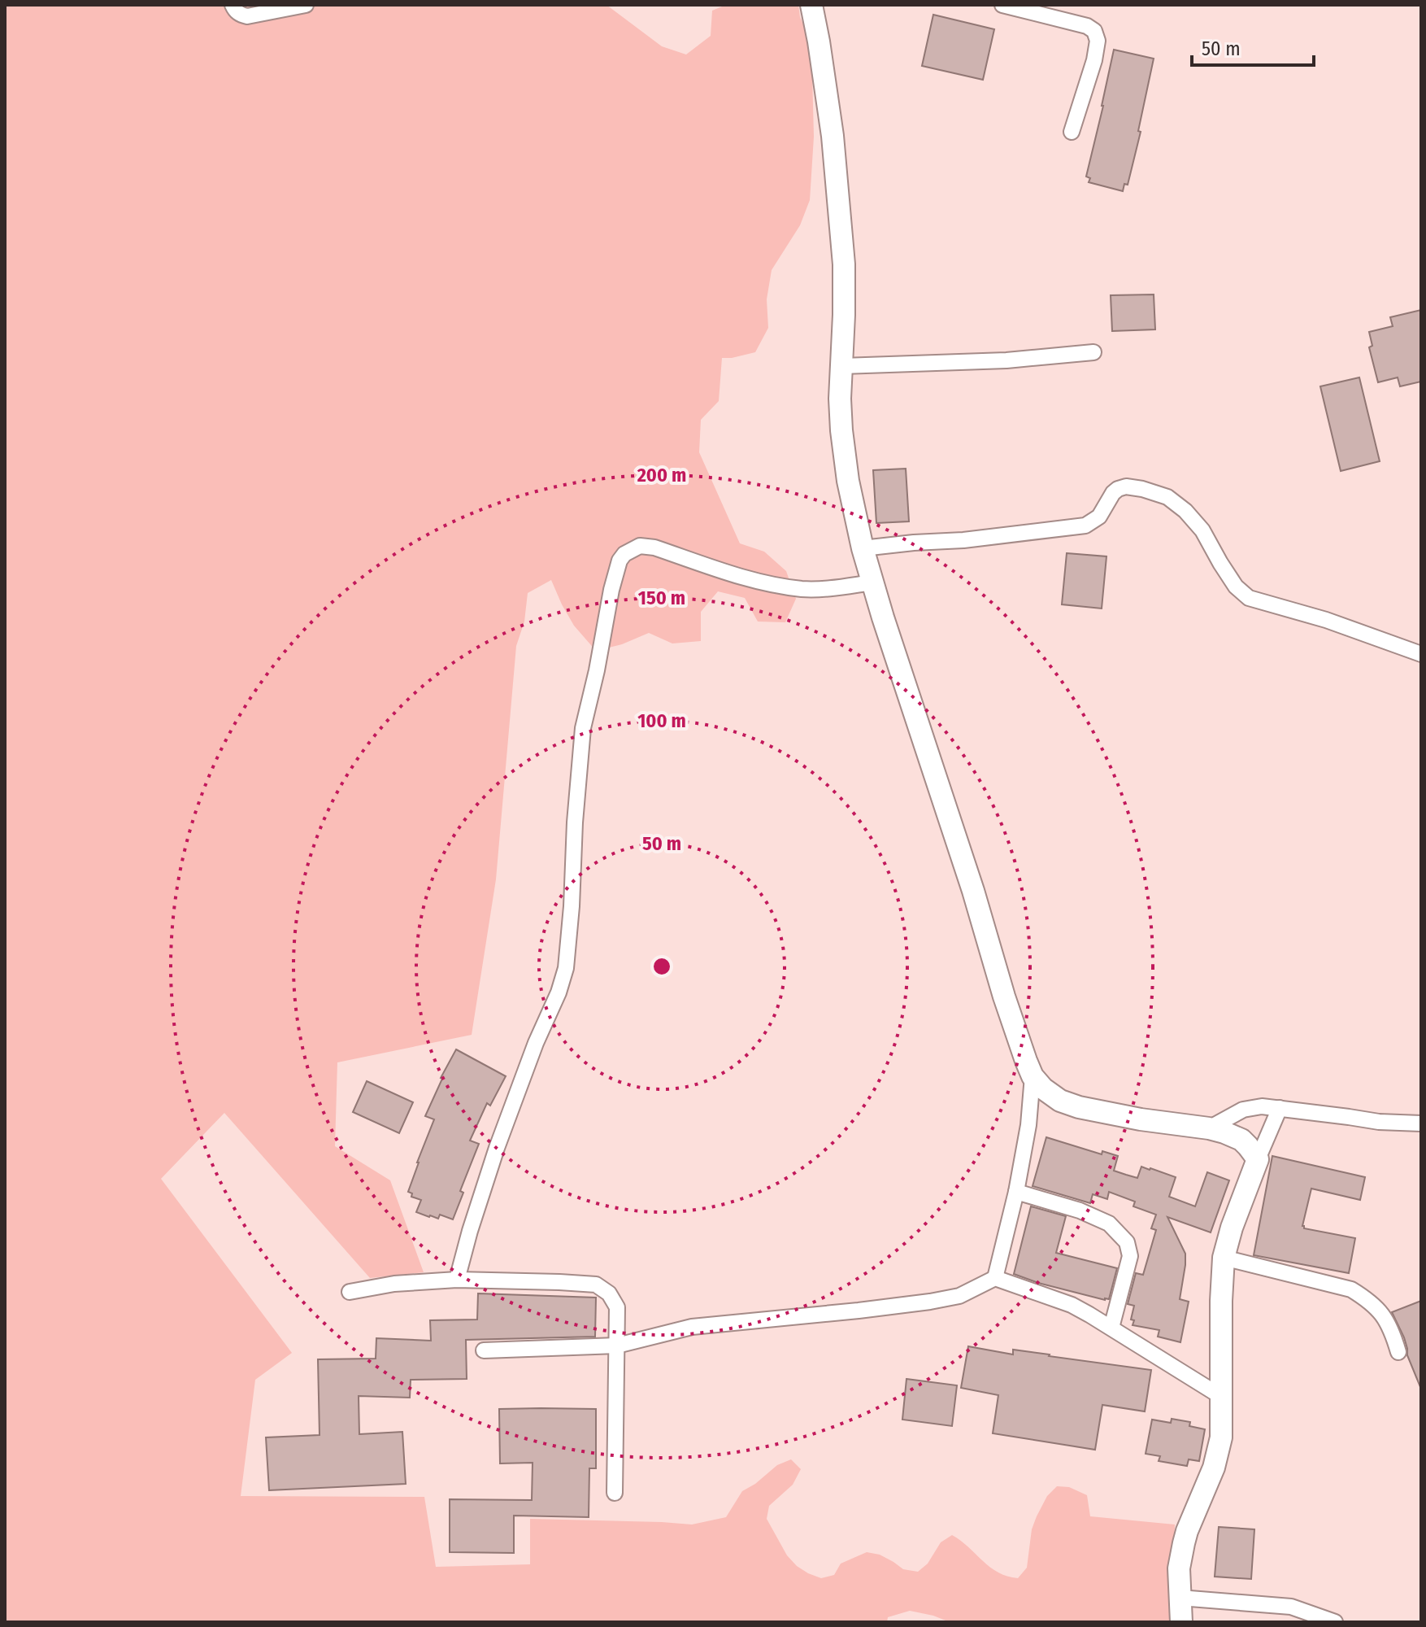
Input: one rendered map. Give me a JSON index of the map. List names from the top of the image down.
{
  "scale_bar": "50 m",
  "rings": [
    "200 m",
    "150 m",
    "100 m",
    "50 m"
  ]
}
